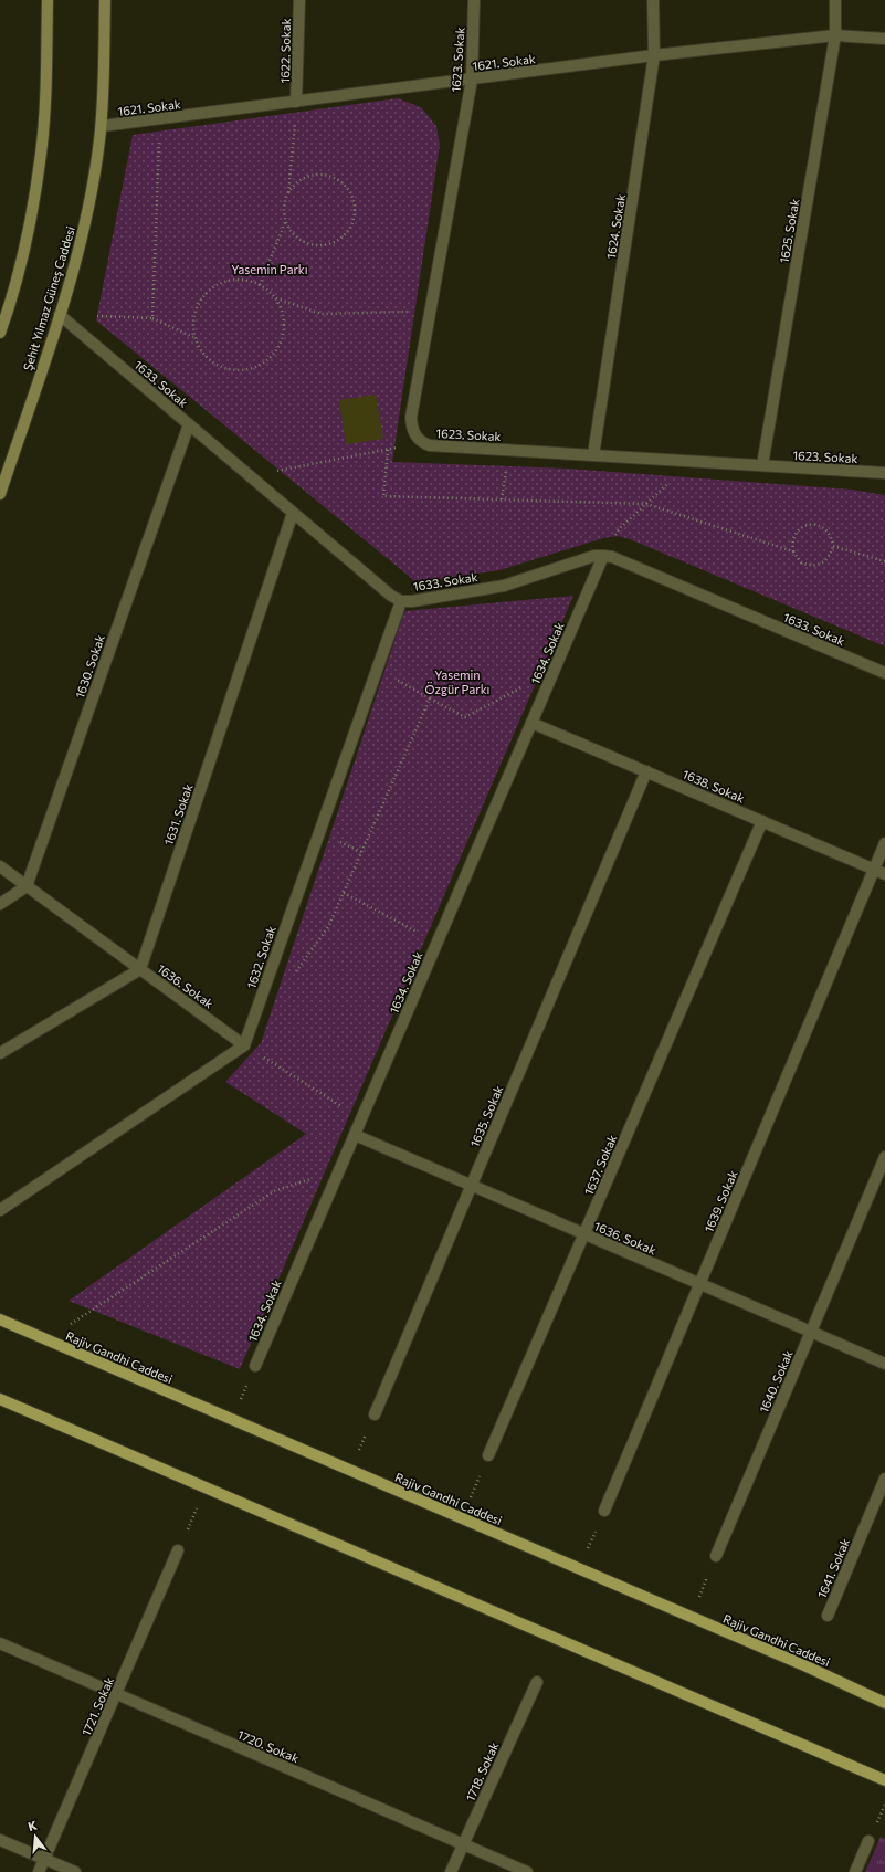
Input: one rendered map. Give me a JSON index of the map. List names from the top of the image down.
{
  "streets": {
    "main road": ["Şehit Yılmaz Güneş Caddesi", "Rajiv Gandhi Caddesi"],
    "street": [
      "1622. Sokak",
      "1623. Sokak",
      "1621. Sokak",
      "1624. Sokak",
      "1625. Sokak",
      "1633. Sokak",
      "1634. Sokak",
      "1630. Sokak",
      "1638. Sokak",
      "1631. Sokak",
      "1632. Sokak",
      "1636. Sokak",
      "1635. Sokak",
      "1637. Sokak",
      "1639. Sokak",
      "1640. Sokak",
      "1641. Sokak",
      "1721. Sokak",
      "1720. Sokak",
      "1718. Sokak"
    ]
  },
  "crossings": [
    ["1622. Sokak", "1621. Sokak"],
    ["1623. Sokak", "1621. Sokak"],
    ["1623. Sokak", "1624. Sokak"],
    ["1623. Sokak", "1625. Sokak"],
    ["1621. Sokak", "1624. Sokak"],
    ["1621. Sokak", "1625. Sokak"],
    ["1621. Sokak", "Şehit Yılmaz Güneş Caddesi"],
    ["Şehit Yılmaz Güneş Caddesi", "1633. Sokak"],
    ["1633. Sokak", "1634. Sokak"],
    ["1633. Sokak", "1630. Sokak"],
    ["1633. Sokak", "1631. Sokak"],
    ["1633. Sokak", "1632. Sokak"],
    ["1634. Sokak", "1638. Sokak"],
    ["1634. Sokak", "1636. Sokak"],
    ["1630. Sokak", "1636. Sokak"],
    ["1638. Sokak", "1635. Sokak"],
    ["1638. Sokak", "1637. Sokak"],
    ["1638. Sokak", "1639. Sokak"],
    ["1631. Sokak", "1636. Sokak"],
    ["1632. Sokak", "1636. Sokak"],
    ["1636. Sokak", "1635. Sokak"],
    ["1636. Sokak", "1637. Sokak"],
    ["1636. Sokak", "1639. Sokak"],
    ["1636. Sokak", "1640. Sokak"],
    ["1721. Sokak", "1720. Sokak"],
    ["1720. Sokak", "1718. Sokak"]
  ],
  "parks": ["Yasemin Parkı", "Yasemin Özgür Parkı"],
  "north": "top"
}
